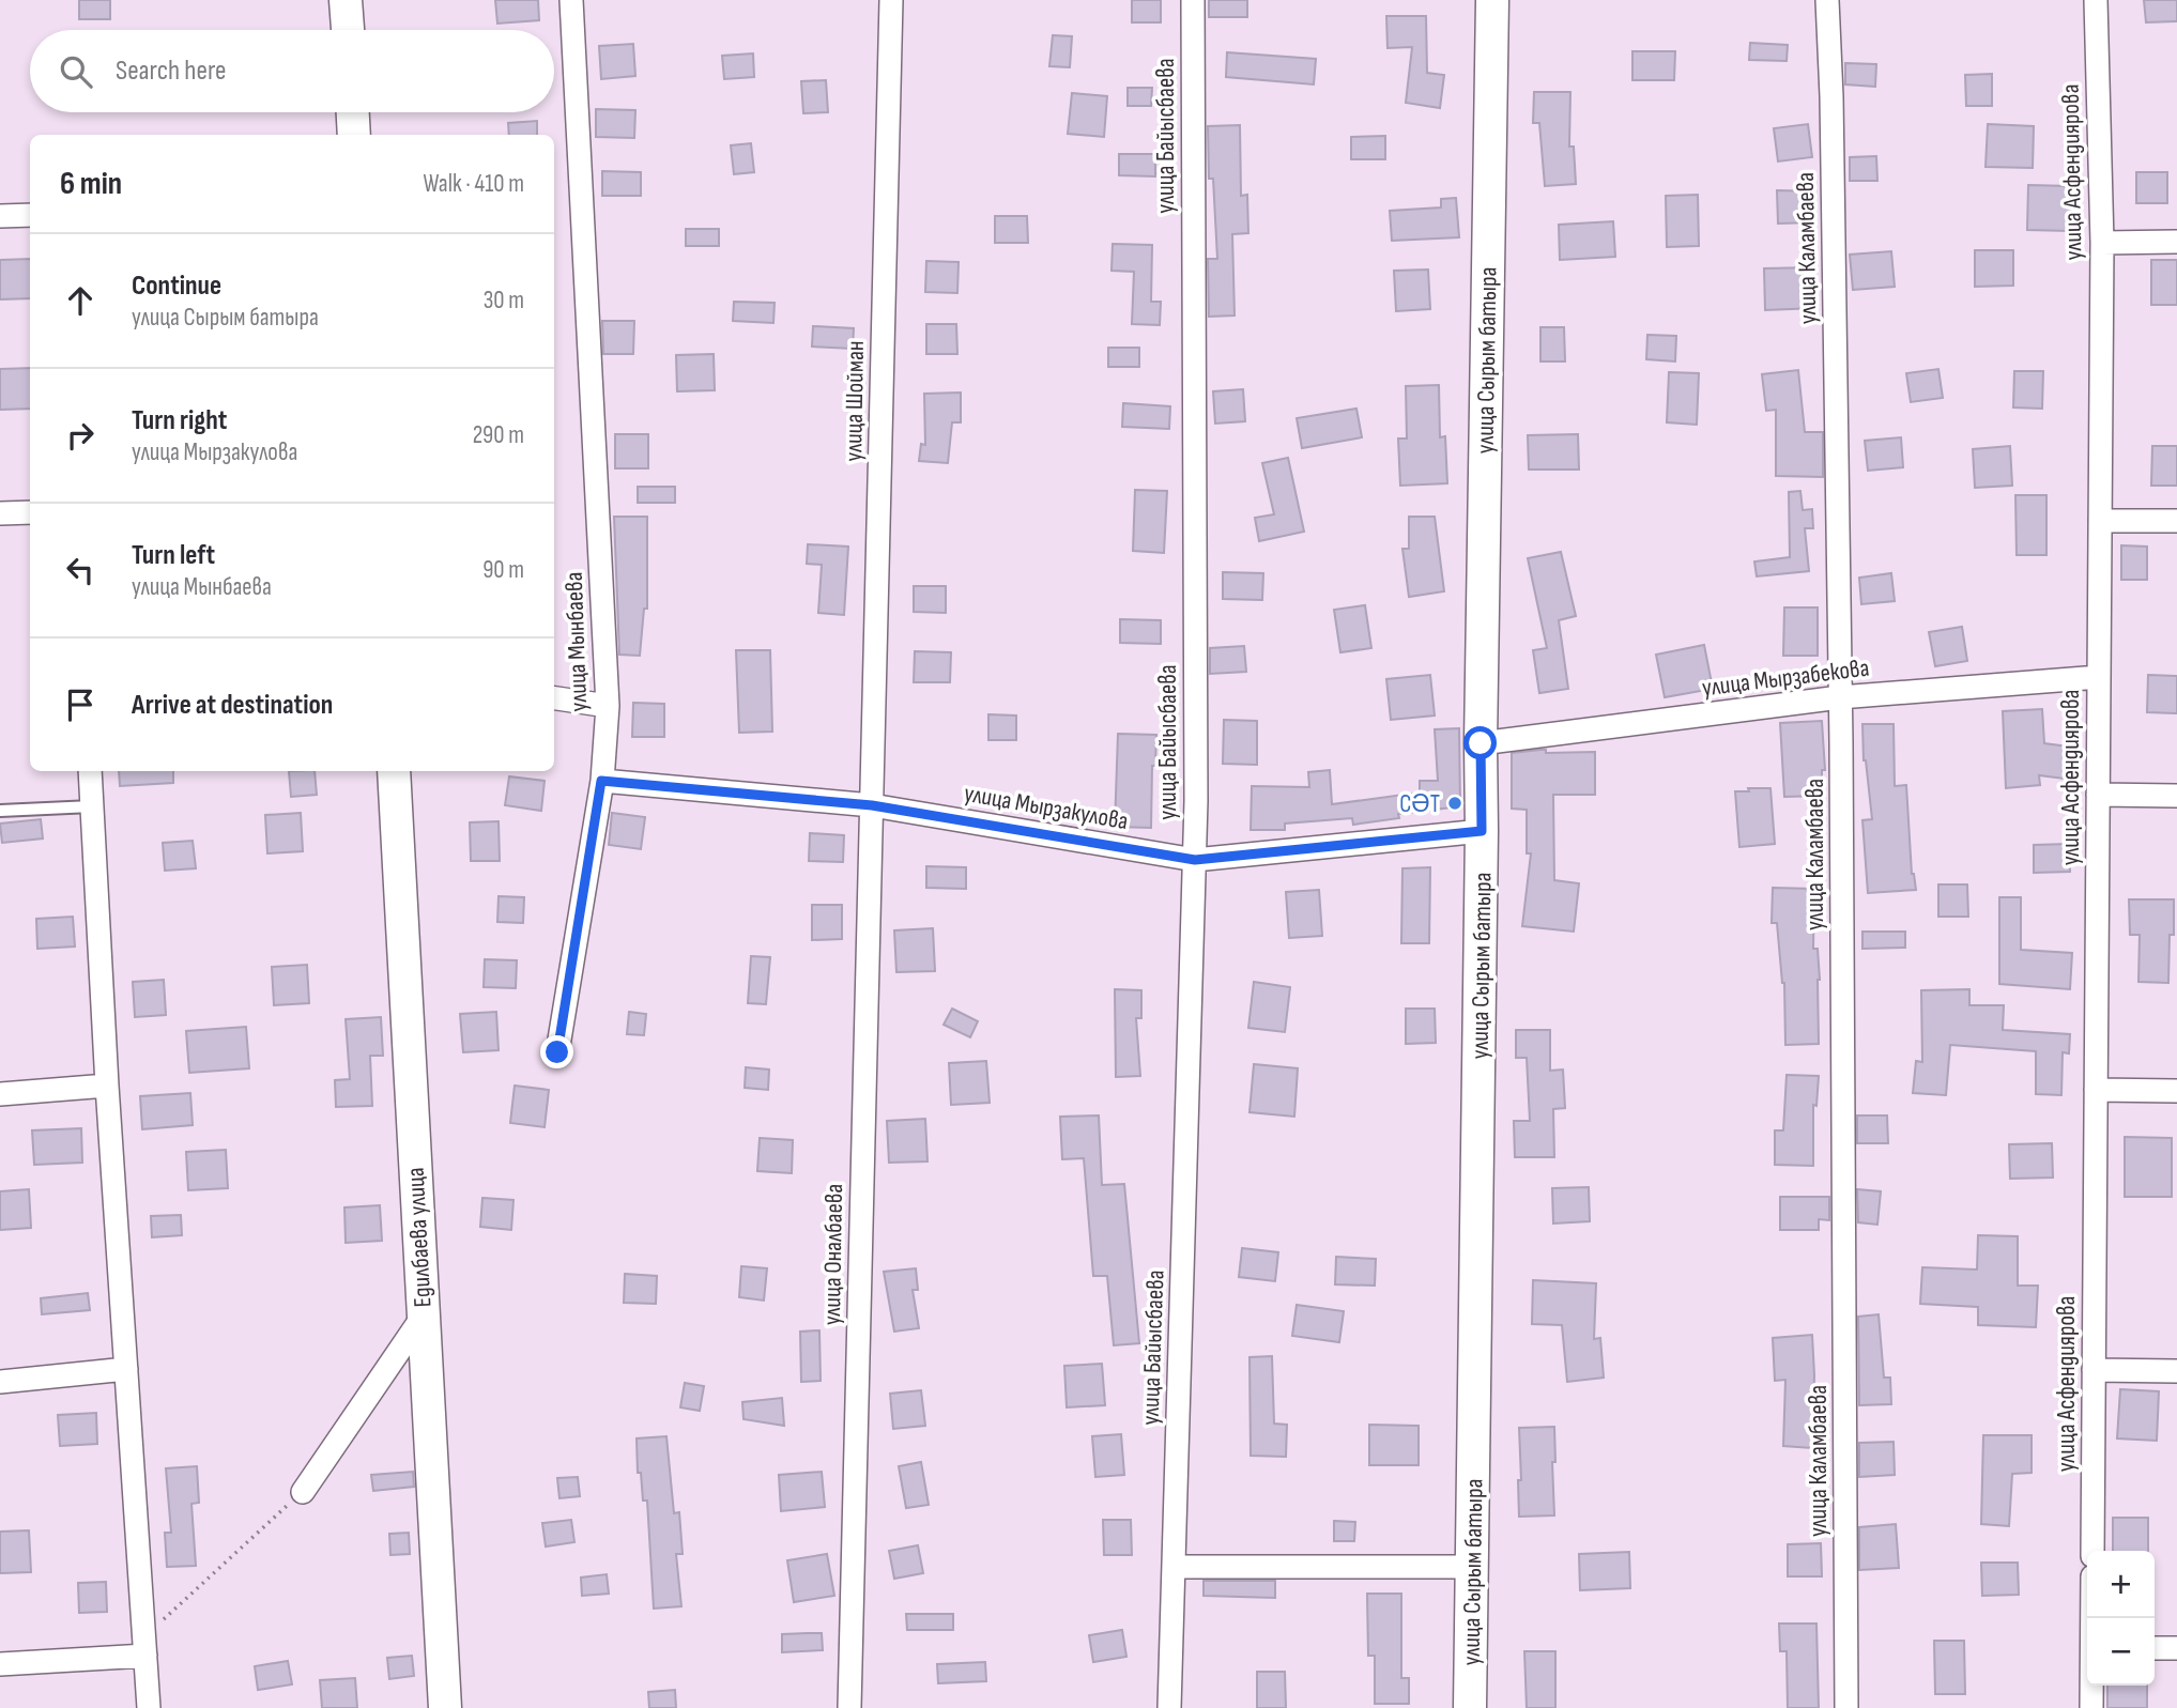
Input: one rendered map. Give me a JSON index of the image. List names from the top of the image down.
{
  "streets": {
    "street": [
      "улица Байысбаева",
      "улица Асфендиярова",
      "улица Каламбаева",
      "улица Сырым батыра",
      "улица Шойман",
      "улица Мынбаева",
      "улица Мырзабекова",
      "улица Мырзакулова",
      "Едилбаева улица",
      "улица Оналбаева"
    ]
  },
  "crossings": [
    ["улица Байысбаева", "улица Мырзакулова"],
    ["улица Асфендиярова", "улица Мырзабекова"],
    ["улица Каламбаева", "улица Мырзабекова"],
    ["улица Сырым батыра", "улица Мырзабекова"],
    ["улица Сырым батыра", "улица Мырзакулова"],
    ["улица Шойман", "улица Мырзакулова"],
    ["улица Шойман", "улица Оналбаева"],
    ["улица Мынбаева", "улица Мырзакулова"],
    ["улица Мырзакулова", "улица Оналбаева"]
  ],
  "places": ["СƏТ"],
  "page": {
    "search": "Search here",
    "heading": ["6 min", "Walk · 410 m"],
    "list": [
      ["Continue", "улица Сырым батыра", "30 m"],
      ["Turn right", "улица Мырзакулова", "290 m"],
      ["Turn left", "улица Мынбаева", "90 m"],
      "Arrive at destination"
    ],
    "map_buttons": ["+", "−"]
  }
}
